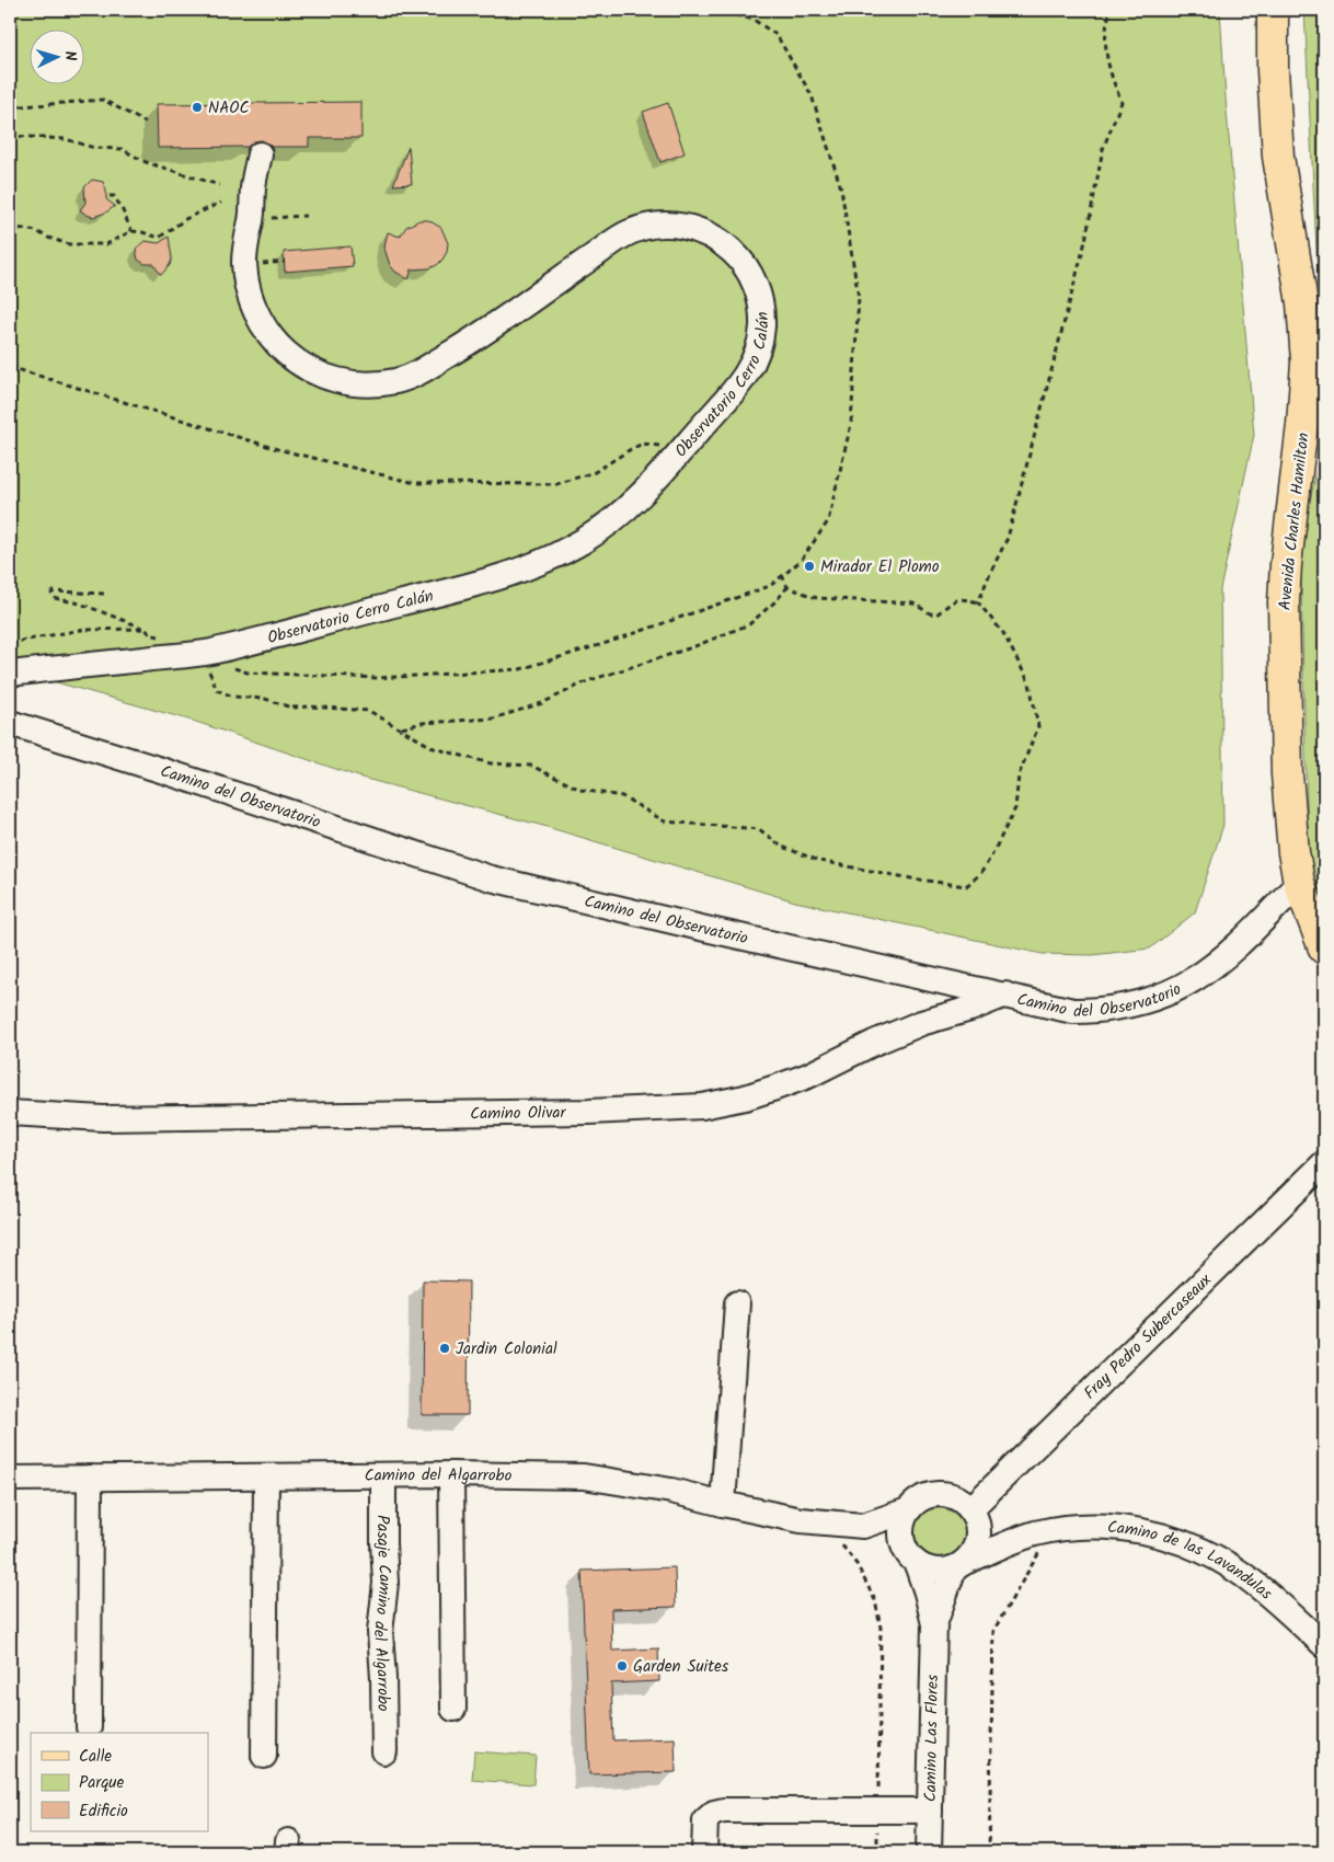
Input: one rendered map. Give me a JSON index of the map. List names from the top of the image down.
{
  "streets": {
    "main road": ["Avenida Charles Hamilton"],
    "street": [
      "Observatorio Cerro Calán",
      "Camino del Observatorio",
      "Camino Olivar",
      "Fray Pedro Subercaseaux",
      "Camino del Algarrobo",
      "Camino de las Lavandulas",
      "Pasaje Camino del Algarrobo",
      "Camino Las Flores"
    ]
  },
  "crossings": [
    ["Avenida Charles Hamilton", "Camino del Observatorio"],
    ["Camino del Observatorio", "Camino Olivar"],
    ["Fray Pedro Subercaseaux", "Camino del Algarrobo"],
    ["Fray Pedro Subercaseaux", "Camino de las Lavandulas"],
    ["Fray Pedro Subercaseaux", "Camino Las Flores"],
    ["Camino del Algarrobo", "Camino de las Lavandulas"],
    ["Camino del Algarrobo", "Pasaje Camino del Algarrobo"],
    ["Camino del Algarrobo", "Camino Las Flores"],
    ["Camino de las Lavandulas", "Camino Las Flores"]
  ],
  "places": [
    "NAOC",
    "Mirador El Plomo",
    "Jardin Colonial",
    "Garden Suites"
  ],
  "legend": ["Calle", "Parque", "Edificio"],
  "north": "right"
}
